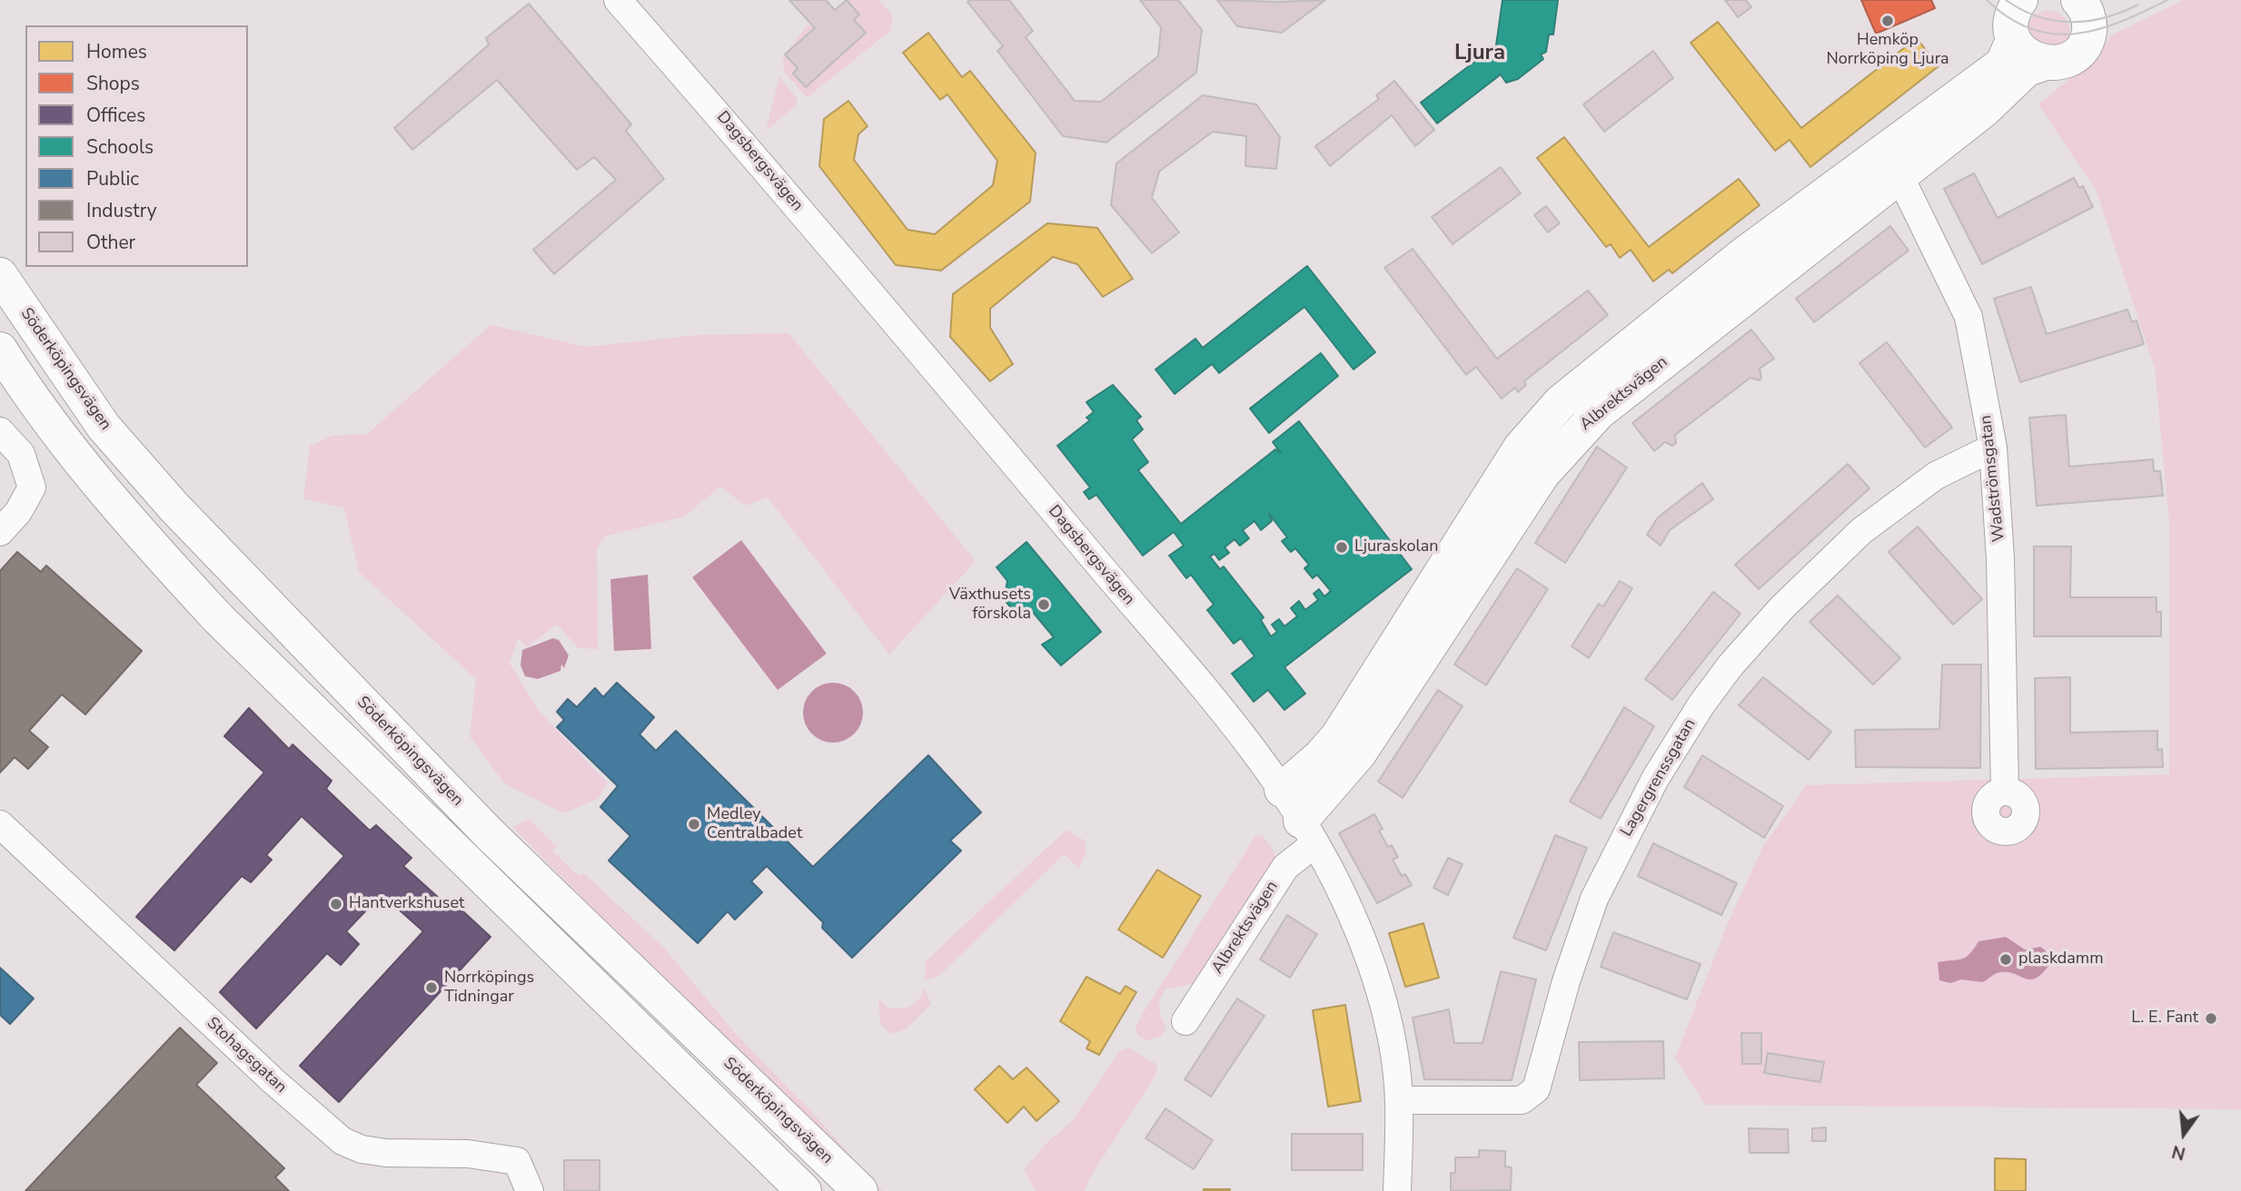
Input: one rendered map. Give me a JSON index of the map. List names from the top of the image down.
{
  "streets": {
    "main road": ["Söderköpingsvägen", "Albrektsvägen"],
    "street": [
      "Dagsbergsvägen",
      "Wadströmsgatan",
      "Lagergrenssgatan",
      "Stohagsgatan"
    ]
  },
  "crossings": [
    ["Dagsbergsvägen", "Albrektsvägen"],
    ["Dagsbergsvägen", "Lagergrenssgatan"],
    ["Albrektsvägen", "Wadströmsgatan"],
    ["Wadströmsgatan", "Lagergrenssgatan"]
  ],
  "districts": ["Ljura"],
  "places": [
    "Hemköp Norrköping Ljura",
    "Ljuraskolan",
    "Växthusets förskola",
    "Medley Centralbadet",
    "Hantverkshuset",
    "plaskdamm",
    "Norrköpings Tidningar",
    "L. E. Fant"
  ],
  "legend": [
    "Homes",
    "Shops",
    "Offices",
    "Schools",
    "Public",
    "Industry",
    "Other"
  ],
  "north": "bottom"
}
